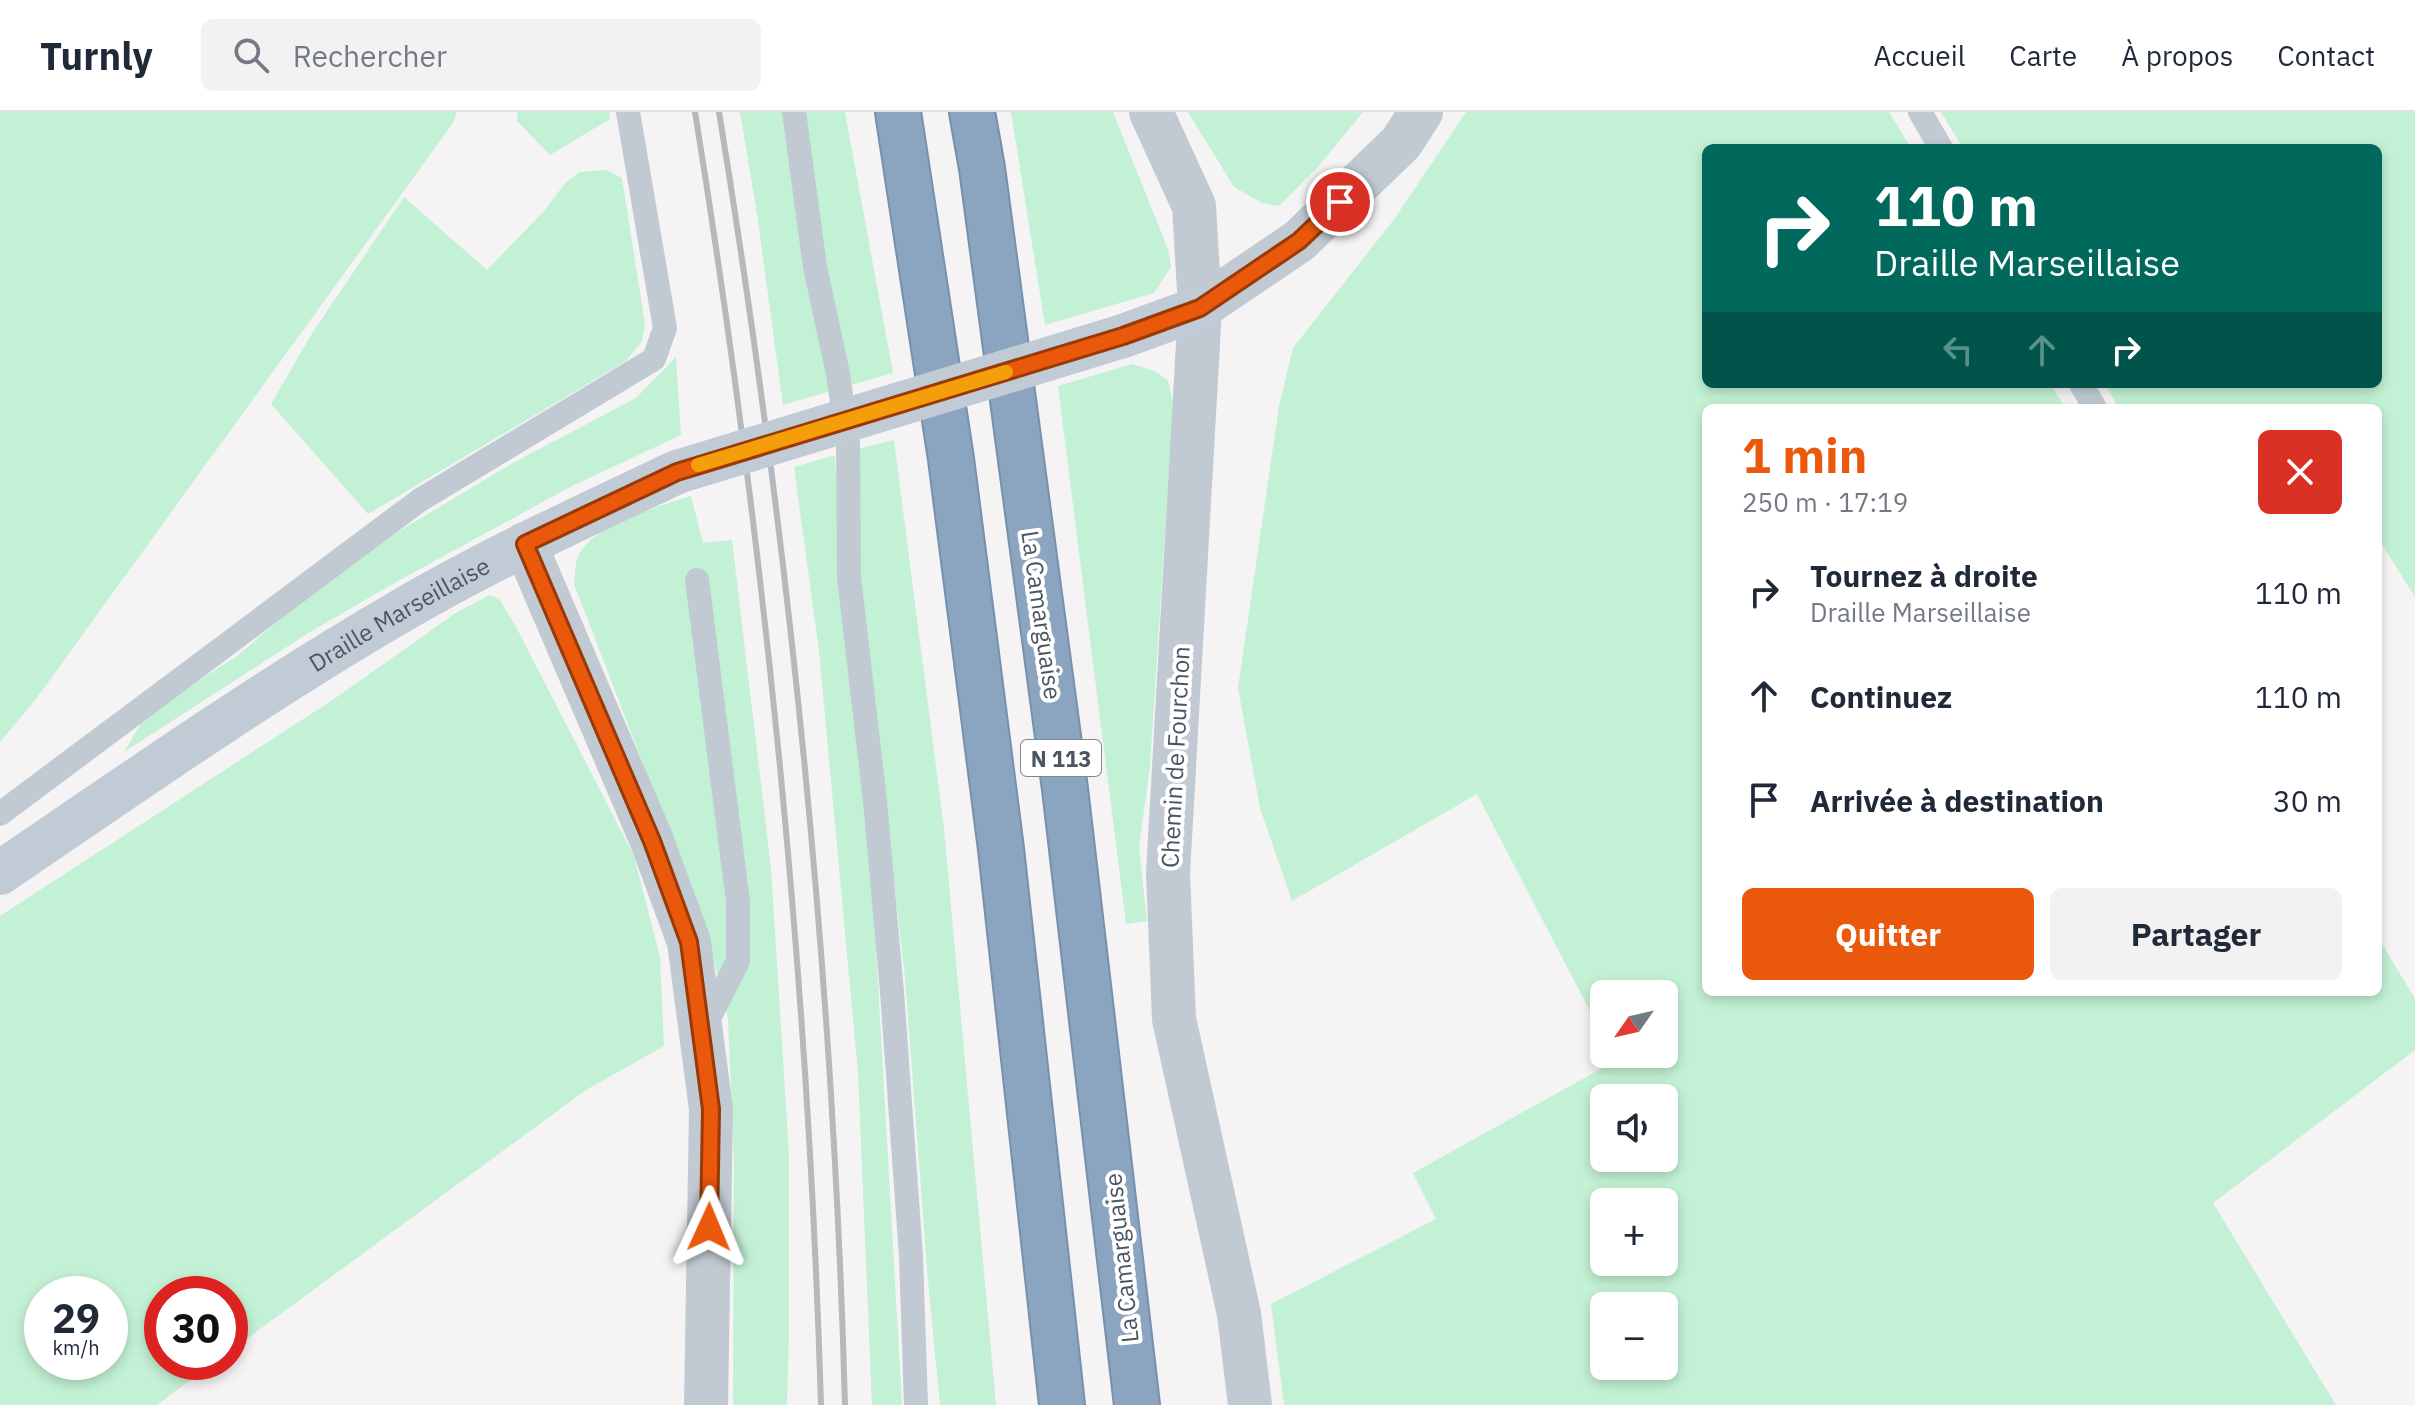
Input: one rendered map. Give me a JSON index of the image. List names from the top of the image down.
{
  "streets": {
    "highway": ["La Camarguaise", "N 113"],
    "street": ["Draille Marseillaise", "Chemin de Fourchon"]
  },
  "crossings": [
    ["Draille Marseillaise", "Chemin de Fourchon"]
  ],
  "north": "bottom left",
  "page": {
    "header": "Turnly",
    "search": "Rechercher",
    "nav": [
      "Accueil",
      "Carte",
      "À propos",
      "Contact"
    ],
    "turn": ["110 m", "Draille Marseillaise"],
    "heading": ["1 min", "250 m · 17:19"],
    "list": [
      {
        "name": "Tournez à droite",
        "note": "Draille Marseillaise",
        "value": "110 m"
      },
      {
        "name": "Continuez",
        "value": "110 m"
      },
      {
        "name": "Arrivée à destination",
        "value": "30 m"
      }
    ],
    "buttons": ["Quitter", "Partager"],
    "map_buttons": ["+", "−"],
    "speed": "29 km/h",
    "limit": "30"
  }
}
